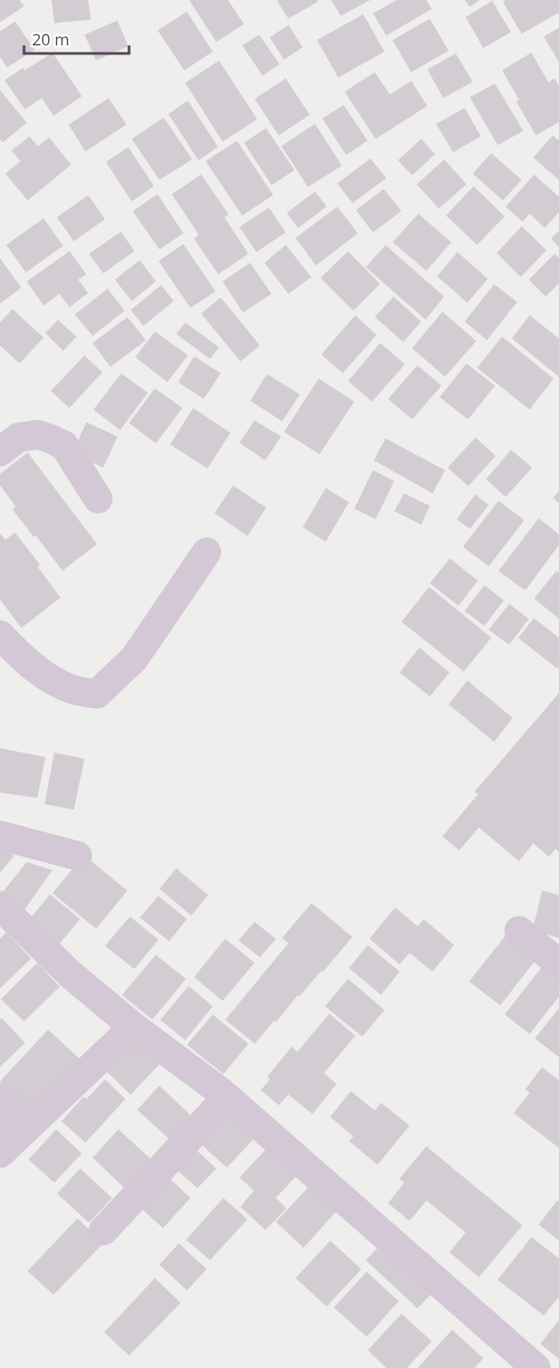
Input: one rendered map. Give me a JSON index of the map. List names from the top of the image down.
{
  "scale_bar": "20 m"
}
